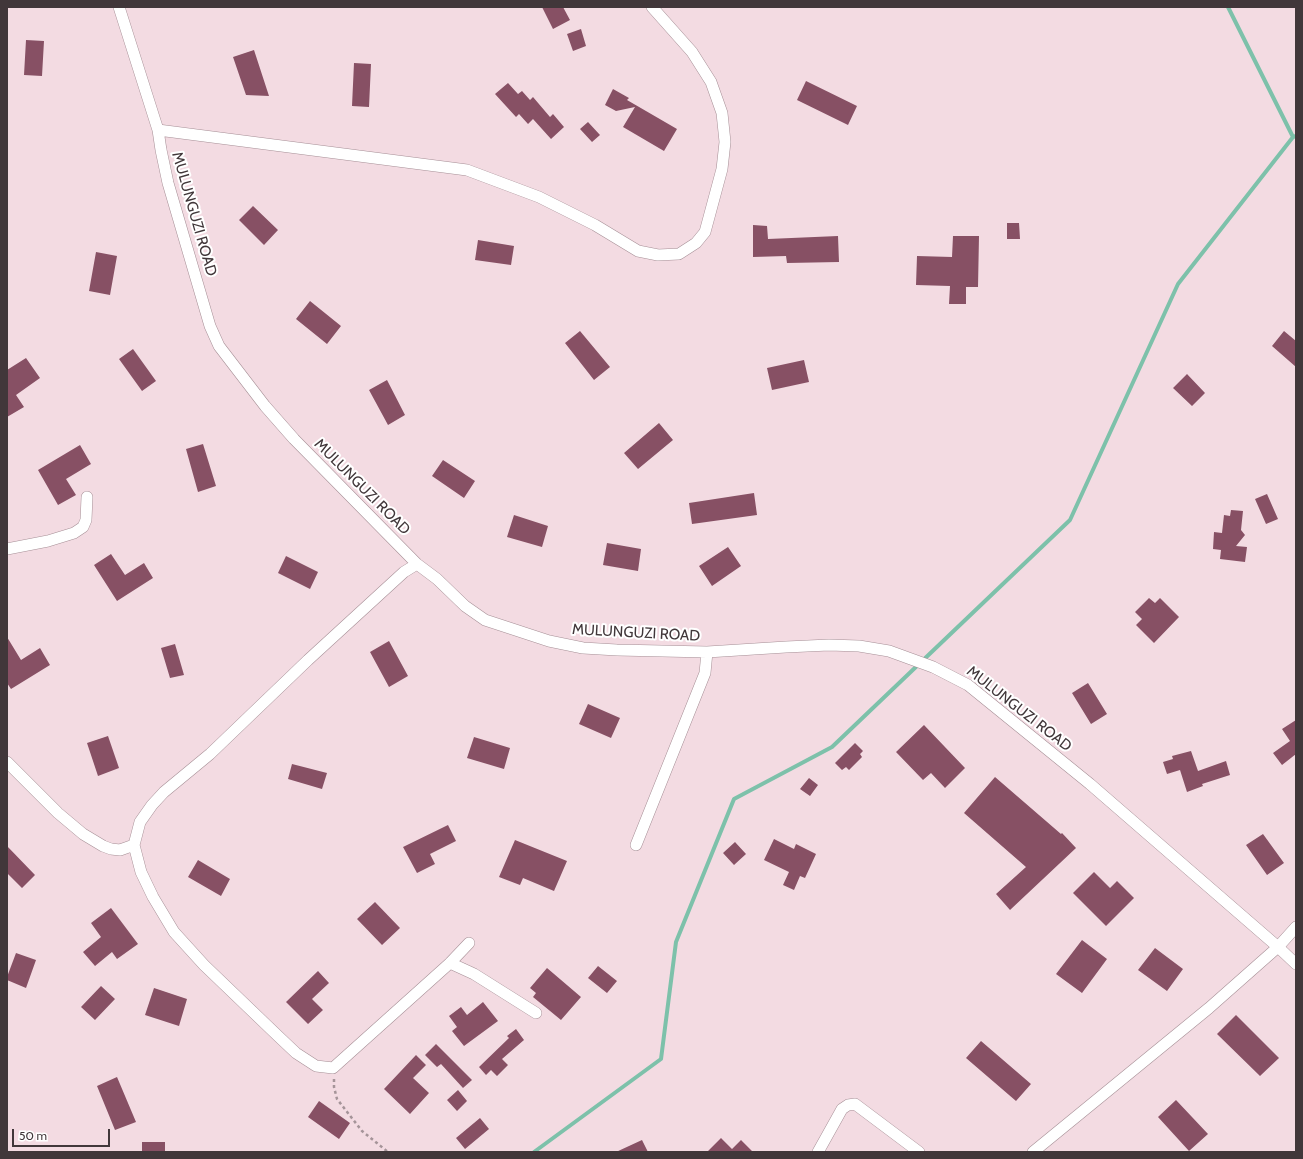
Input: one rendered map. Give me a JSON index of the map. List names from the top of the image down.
{
  "streets": {
    "street": ["MULUNGUZI ROAD"]
  },
  "scale_bar": "50 m"
}
